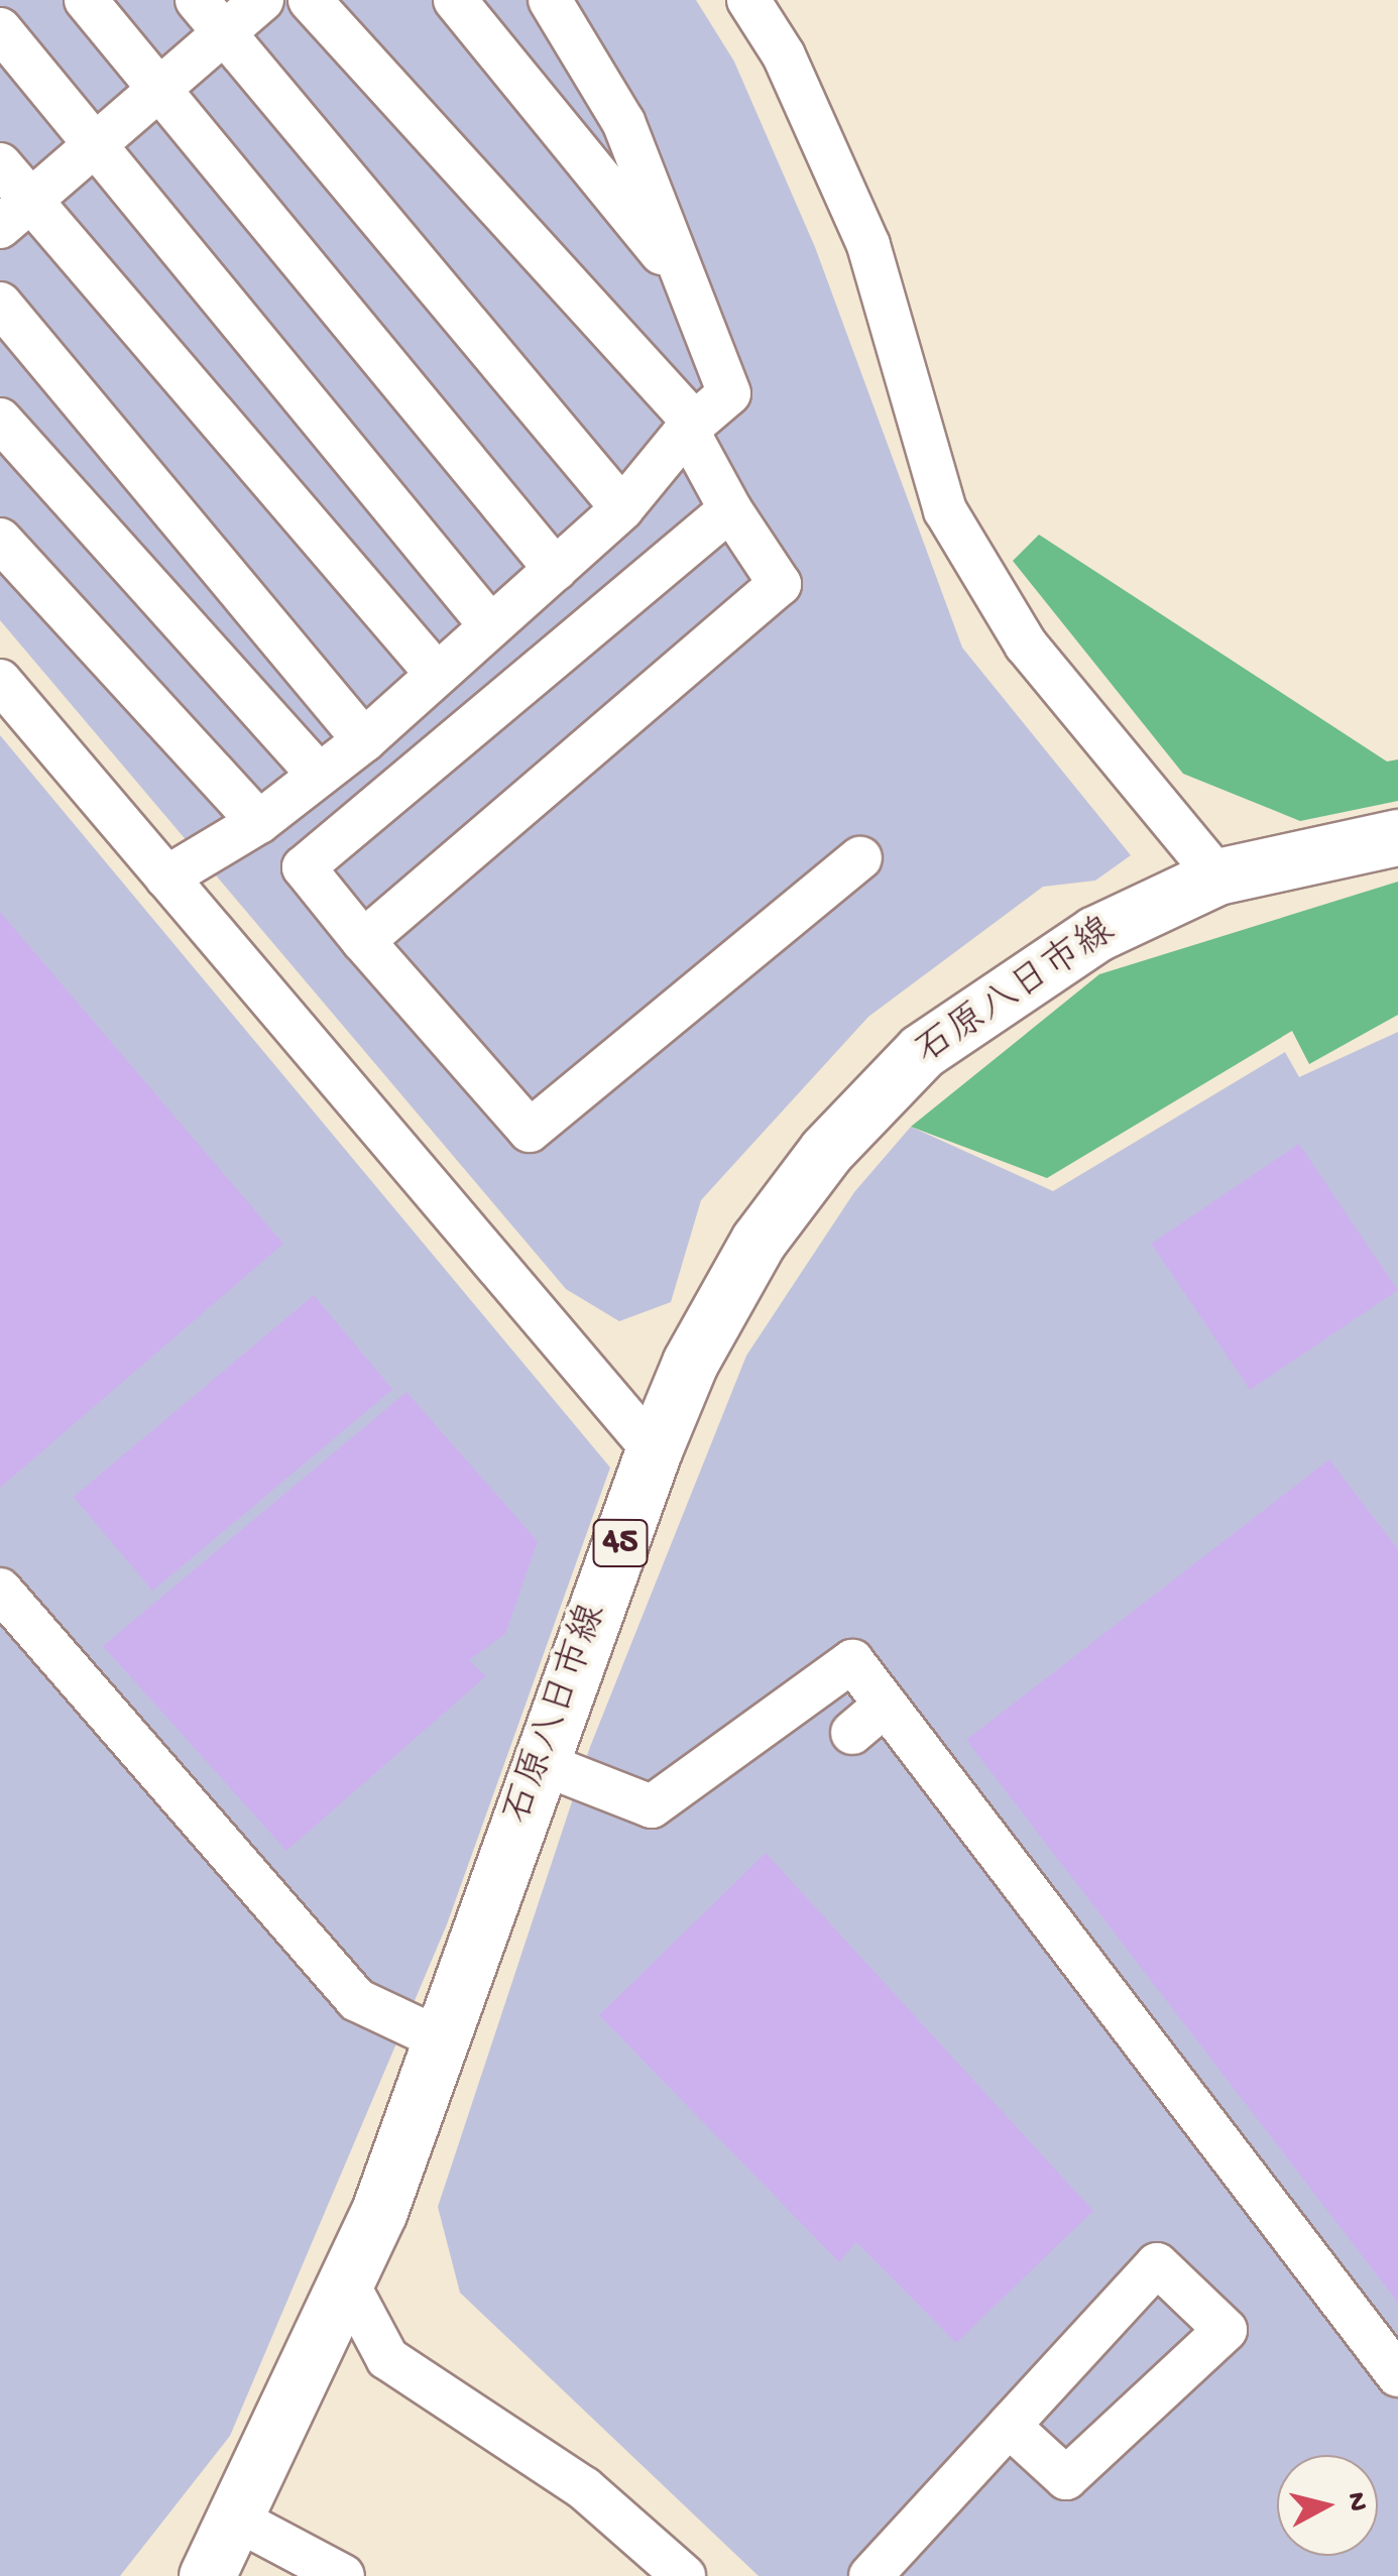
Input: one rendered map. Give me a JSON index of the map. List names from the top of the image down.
{
  "streets": {
    "main road": ["石原八日市線", "45"]
  },
  "north": "right"
}
